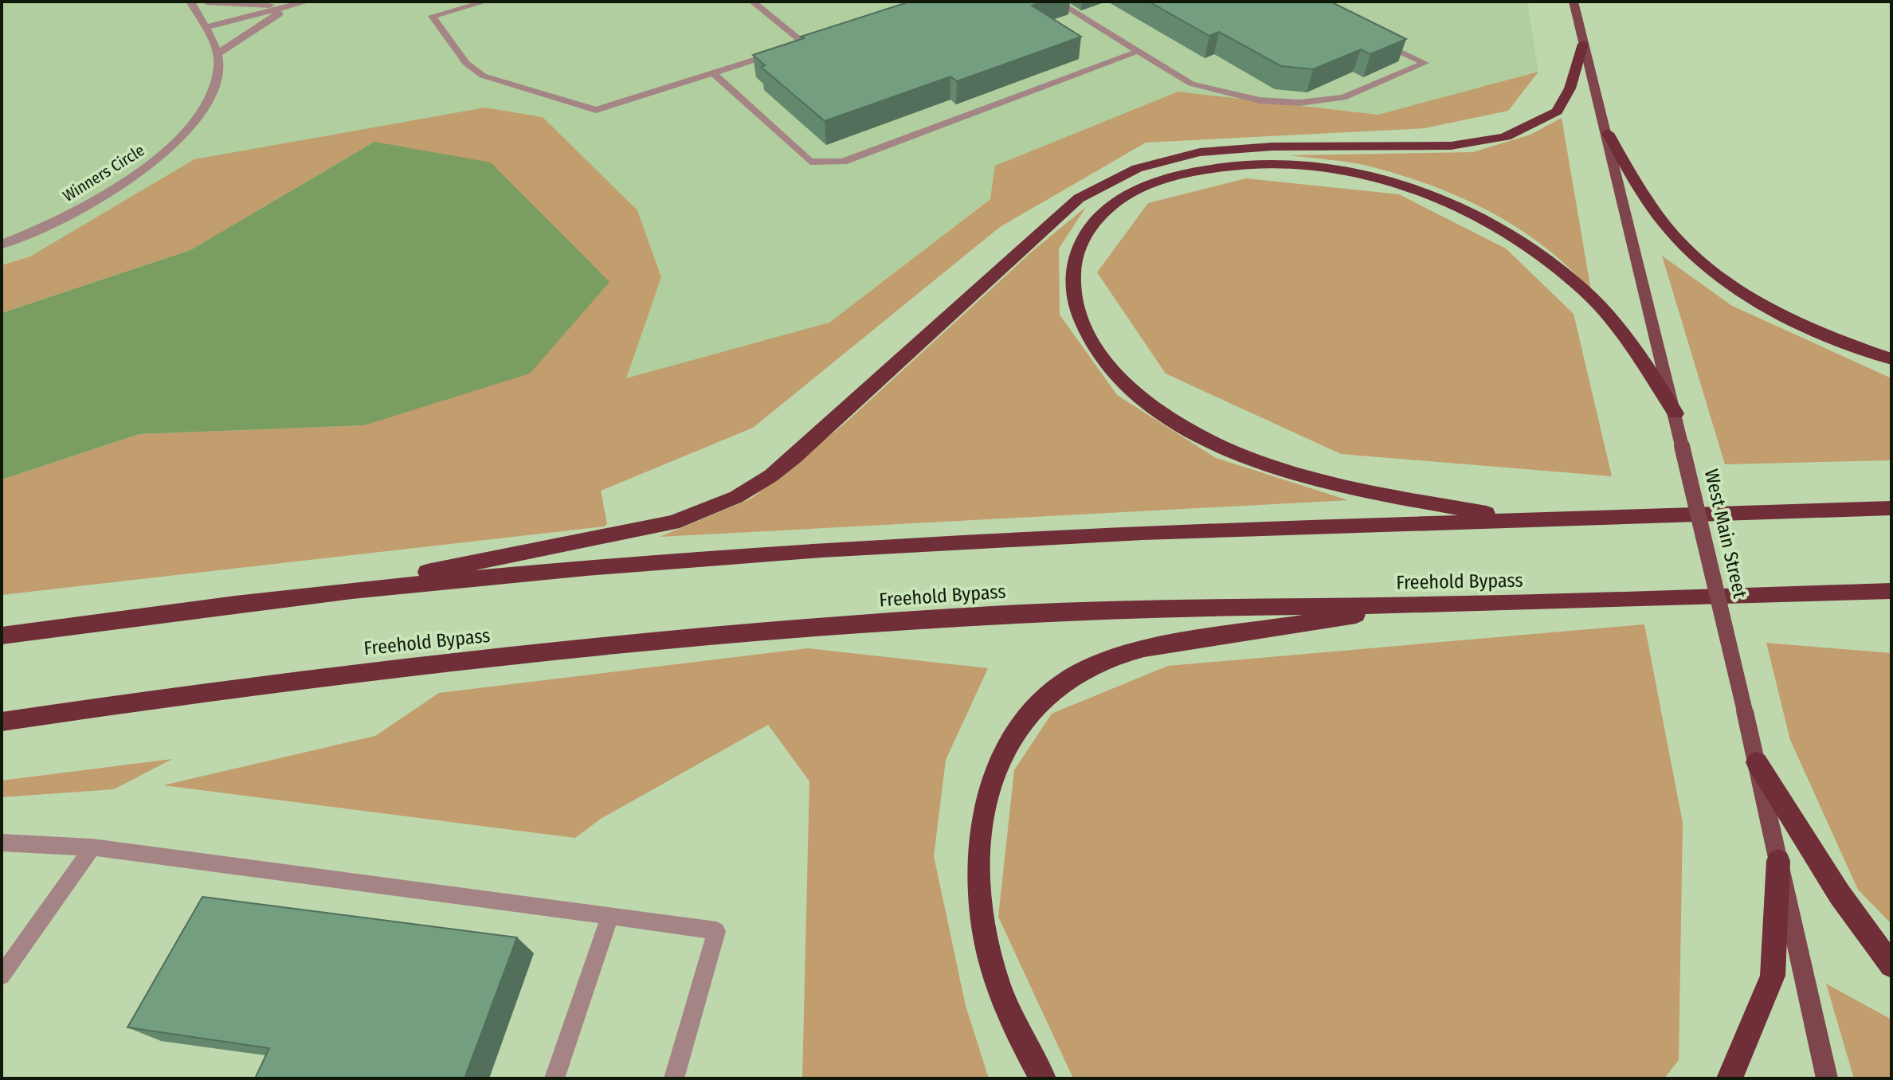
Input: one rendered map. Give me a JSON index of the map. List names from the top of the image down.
{
  "streets": {
    "highway": ["Freehold Bypass"],
    "main road": ["West Main Street"],
    "street": ["Winners Circle"]
  }
}
